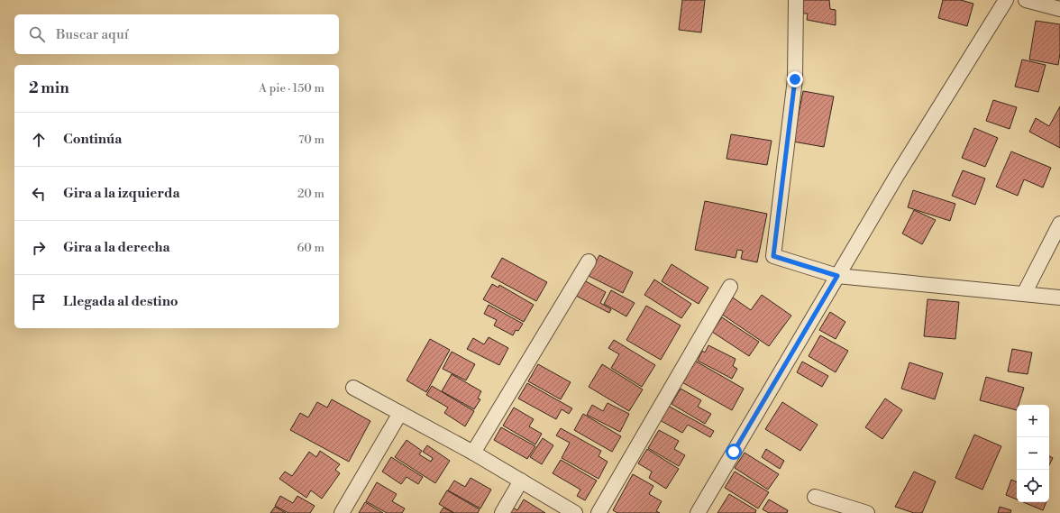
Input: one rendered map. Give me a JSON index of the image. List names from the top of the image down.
{
  "page": {
    "search": "Buscar aquí",
    "heading": ["2 min", "A pie · 150 m"],
    "list": [
      ["Continúa", "70 m"],
      ["Gira a la izquierda", "20 m"],
      ["Gira a la derecha", "60 m"],
      "Llegada al destino"
    ],
    "map_buttons": ["+", "−"]
  }
}
